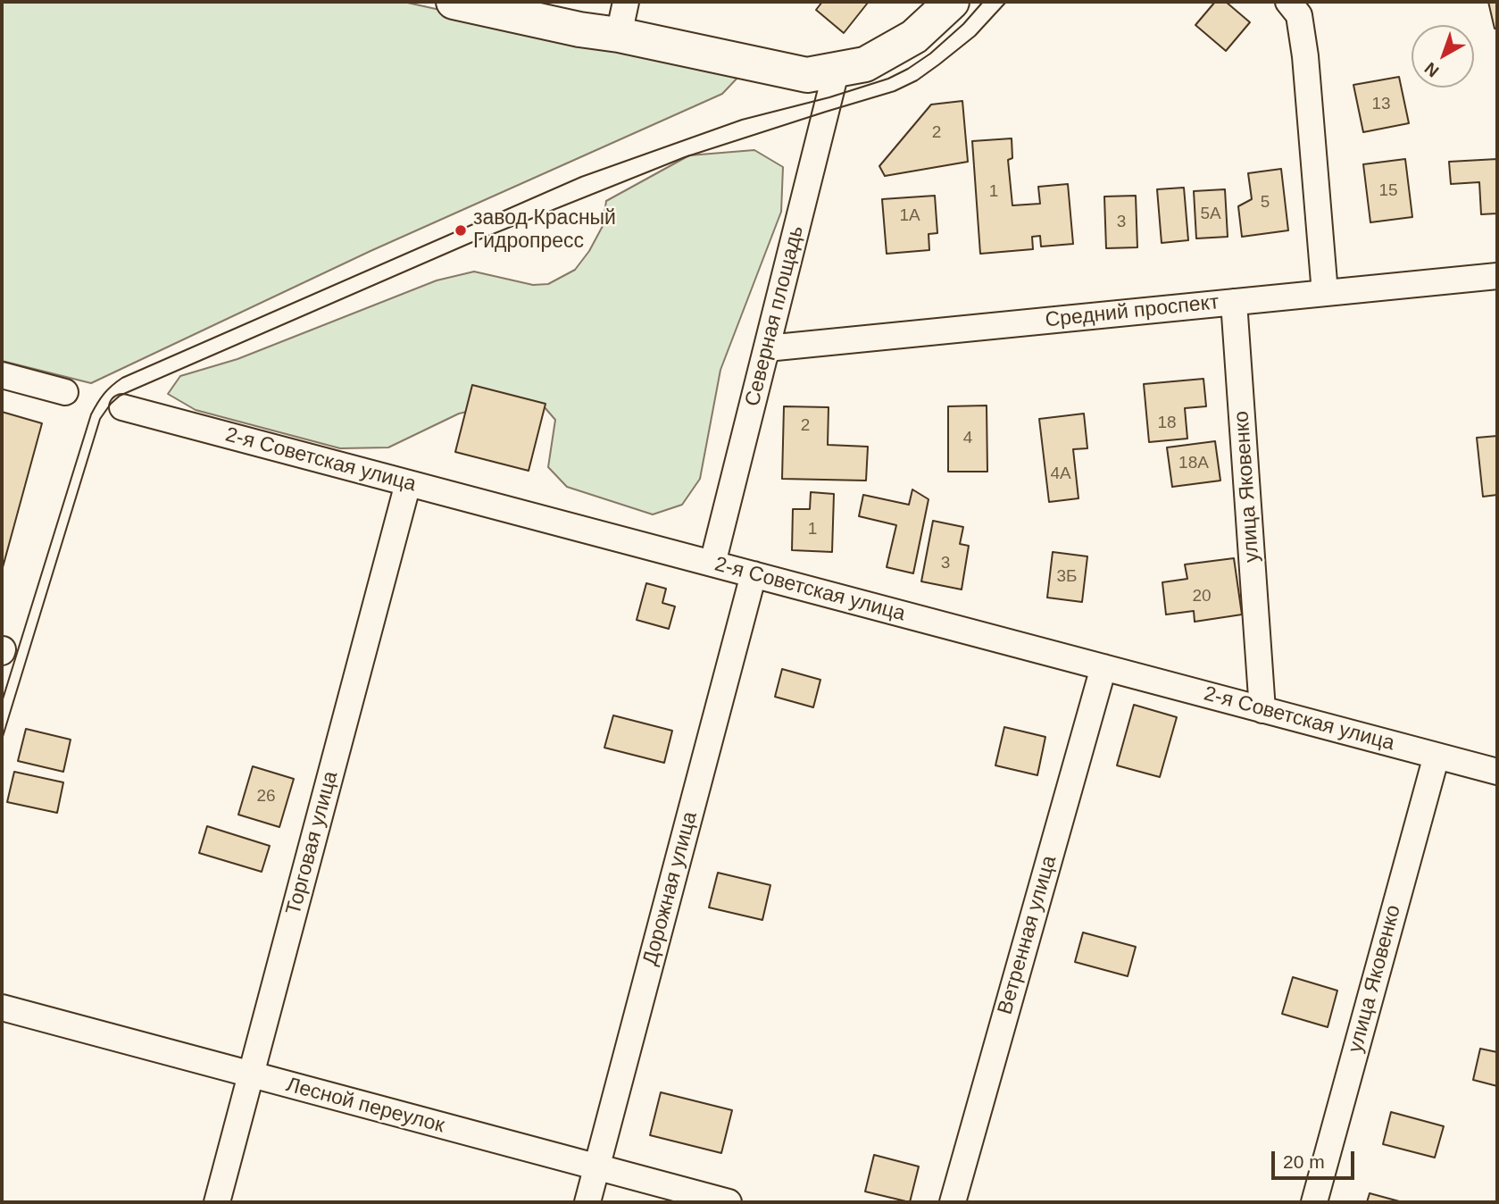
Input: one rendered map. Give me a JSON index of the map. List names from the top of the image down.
{
  "streets": {
    "street": [
      "Средний проспект",
      "Северная площадь",
      "2-я Советская улица",
      "улица Яковенко",
      "Торговая улица",
      "Дорожная улица",
      "Ветренная улица",
      "Лесной переулок"
    ]
  },
  "crossings": [
    ["Средний проспект", "Северная площадь"],
    ["Средний проспект", "улица Яковенко"],
    ["Северная площадь", "2-я Советская улица"],
    ["2-я Советская улица", "улица Яковенко"],
    ["2-я Советская улица", "Торговая улица"],
    ["2-я Советская улица", "Дорожная улица"],
    ["2-я Советская улица", "Ветренная улица"],
    ["Торговая улица", "Лесной переулок"],
    ["Дорожная улица", "Лесной переулок"]
  ],
  "places": ["завод Красный Гидропресс"],
  "house_numbers": [
    "13",
    "2",
    "15",
    "1",
    "5",
    "5А",
    "1А",
    "3",
    "18",
    "2",
    "4",
    "18А",
    "4А",
    "1",
    "3",
    "3Б",
    "20",
    "26"
  ],
  "scale_bar": "20 m",
  "north": "bottom left"
}
